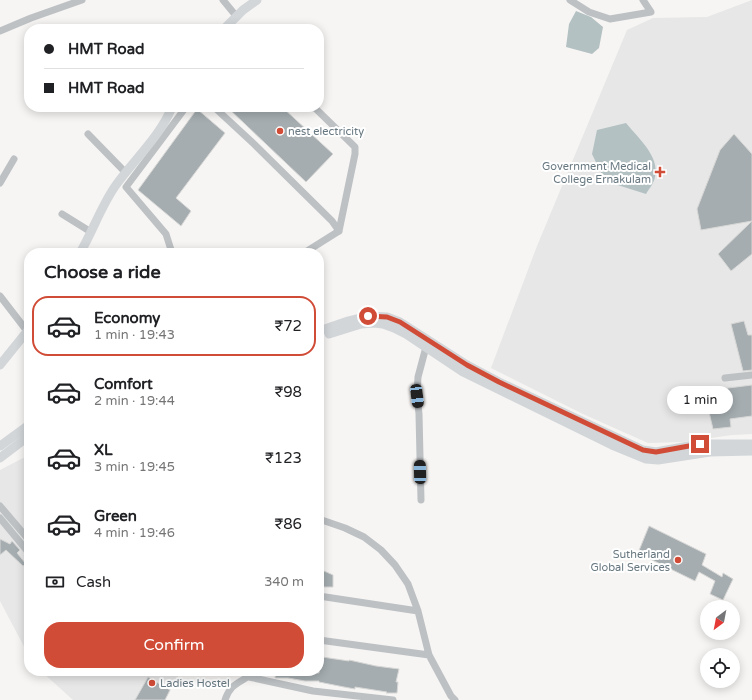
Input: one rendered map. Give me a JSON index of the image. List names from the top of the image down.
{
  "places": {
    "other": ["nest electricity", "Sutherland Global Services", "Ladies Hostel"],
    "health": ["Government Medical College Ernakulam"]
  },
  "north": "bottom left",
  "page": {
    "banner": ["HMT Road", "HMT Road"],
    "heading": "Choose a ride",
    "list": [
      {
        "name": "Economy",
        "note": "1 min · 19:43",
        "value": "₹72"
      },
      {
        "name": "Comfort",
        "note": "2 min · 19:44",
        "value": "₹98"
      },
      {
        "name": "XL",
        "note": "3 min · 19:45",
        "value": "₹123"
      },
      {
        "name": "Green",
        "note": "4 min · 19:46",
        "value": "₹86"
      }
    ],
    "bubble": "1 min",
    "pay": ["Cash", "340 m"],
    "buttons": "Confirm"
  }
}
